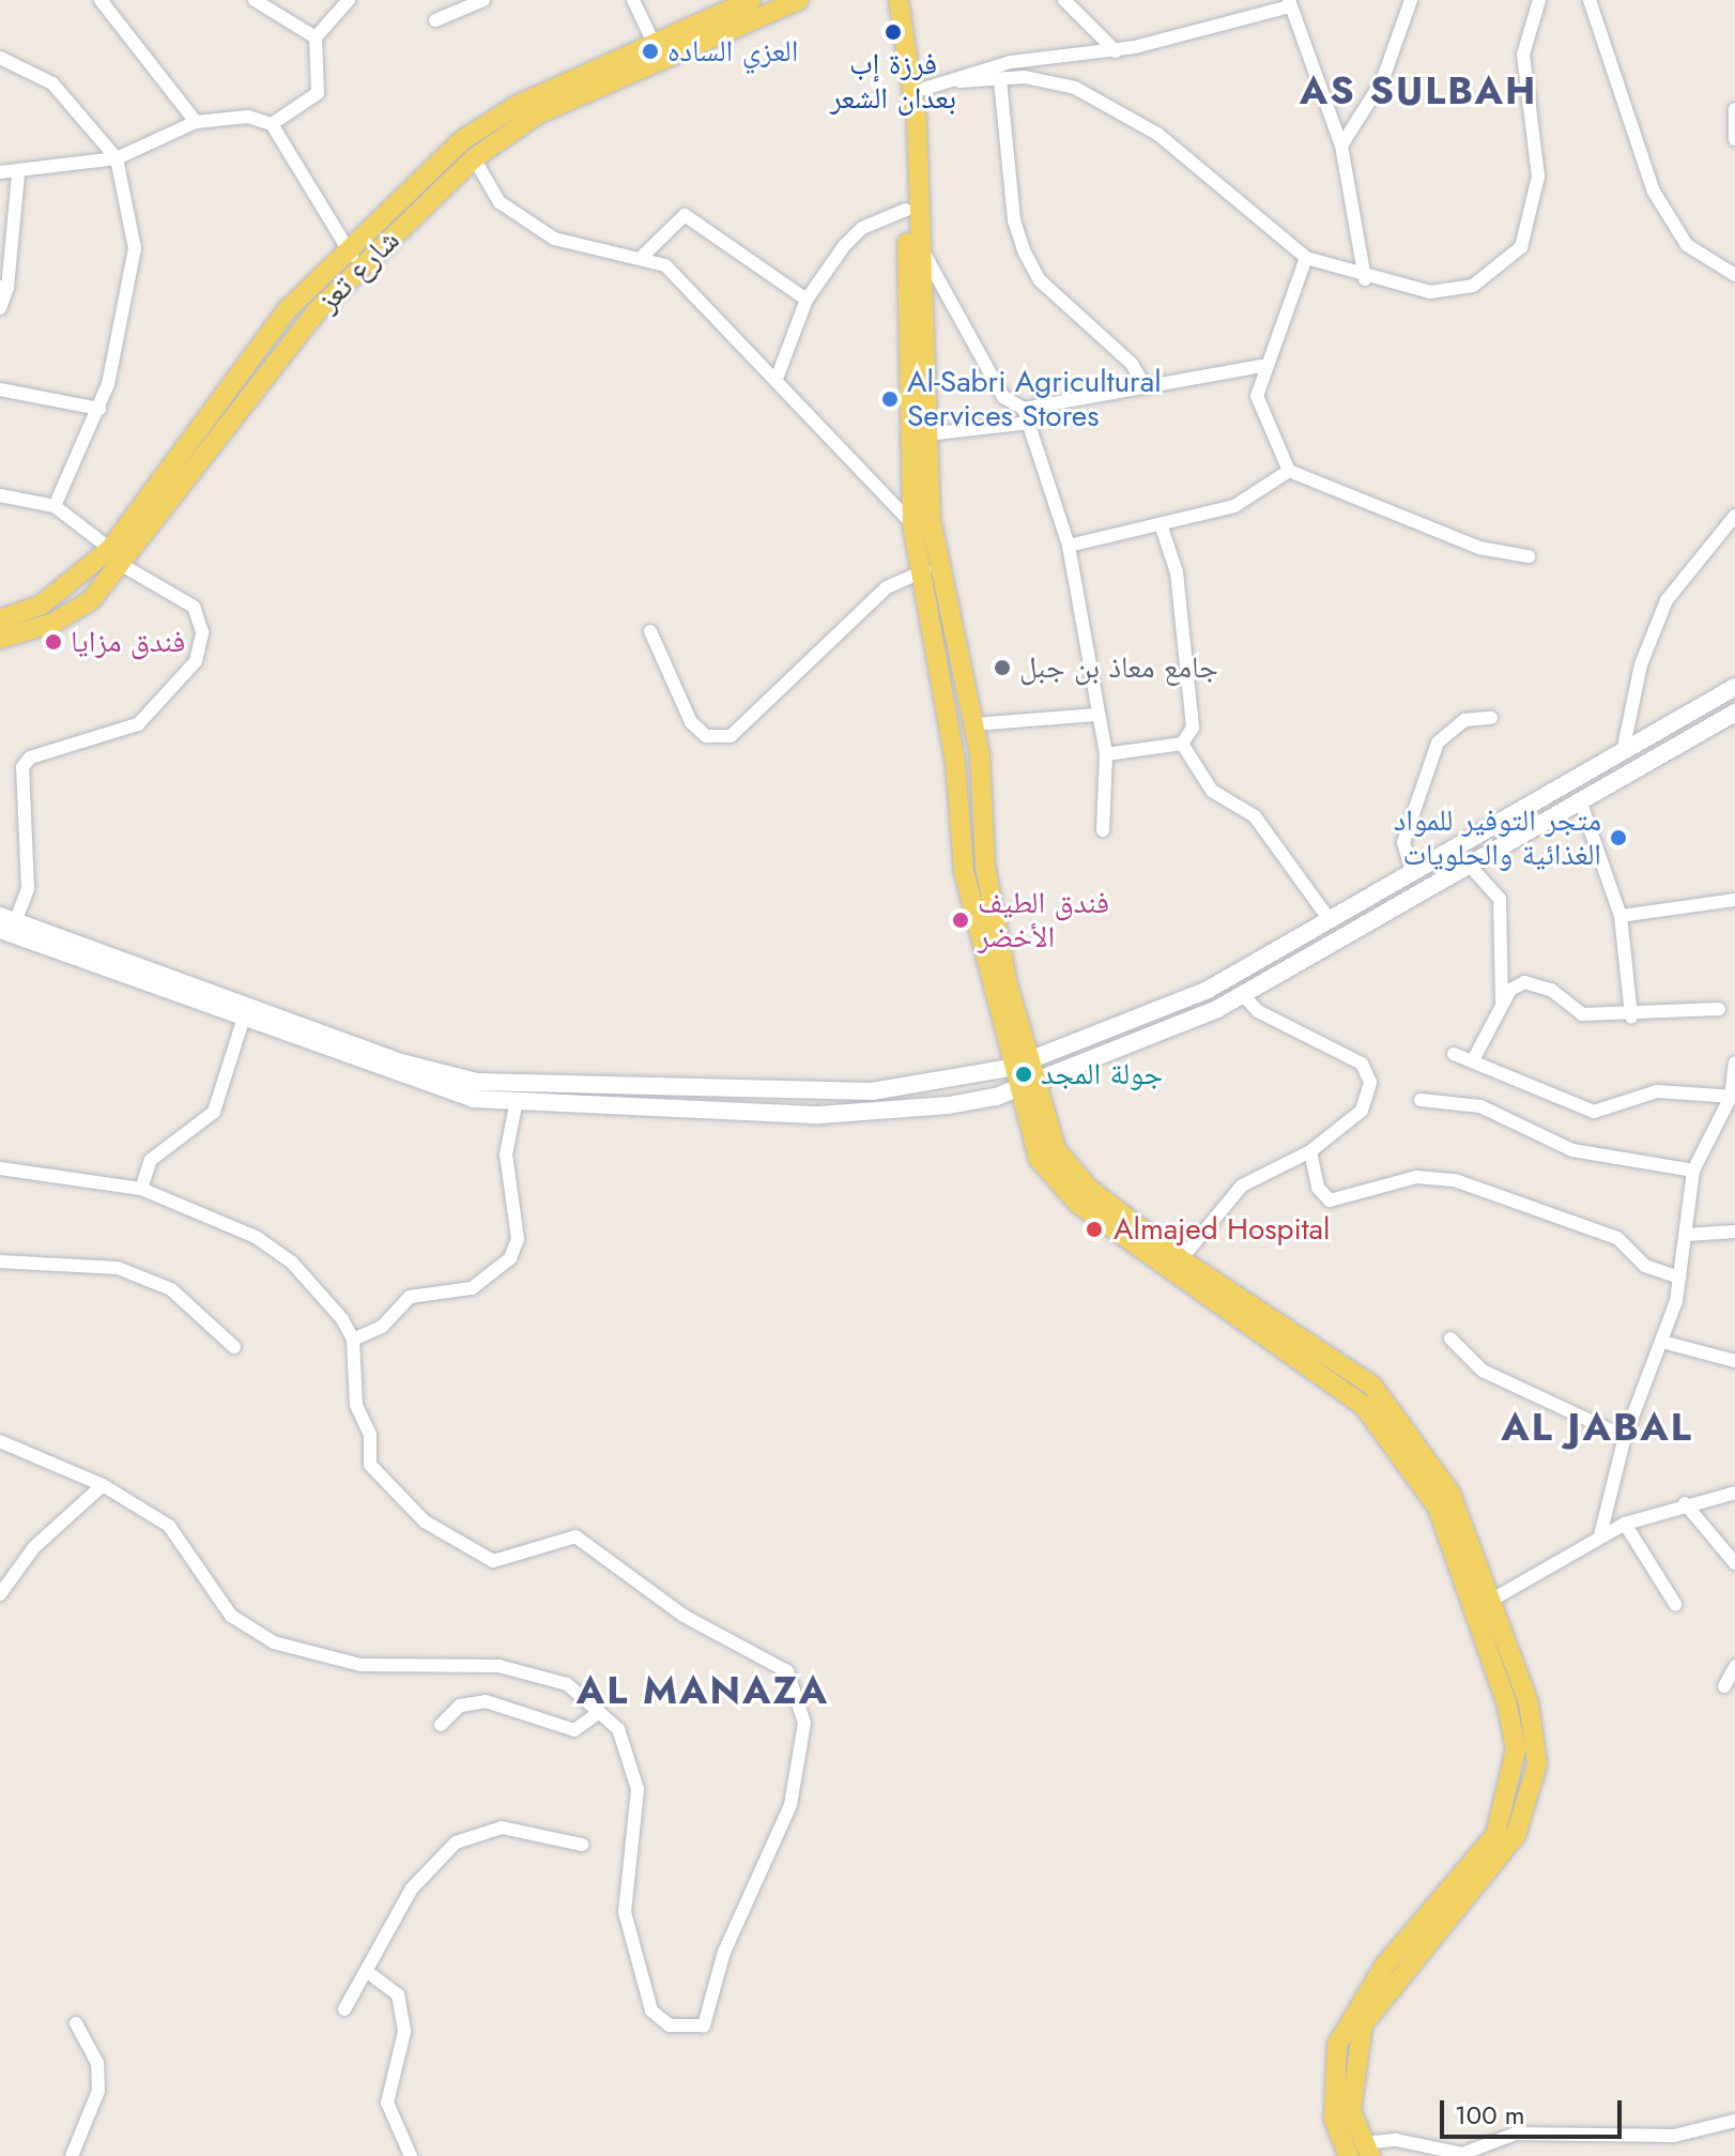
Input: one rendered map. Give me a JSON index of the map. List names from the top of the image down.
{
  "streets": {
    "main road": ["شارع تعز"]
  },
  "districts": ["AS SULBAH", "AL JABAL", "AL MANAZA"],
  "places": [
    "فرزة إب بعدان الشعر",
    "العزي الساده",
    "Al-Sabri Agricultural Services Stores",
    "فندق مزايا",
    "جامع معاذ بن جبل",
    "متجر التوفير للمواد الغذائية والحلويات",
    "فندق الطيف الأخضر",
    "جولة المجد",
    "Almajed Hospital"
  ],
  "scale_bar": "100 m"
}
